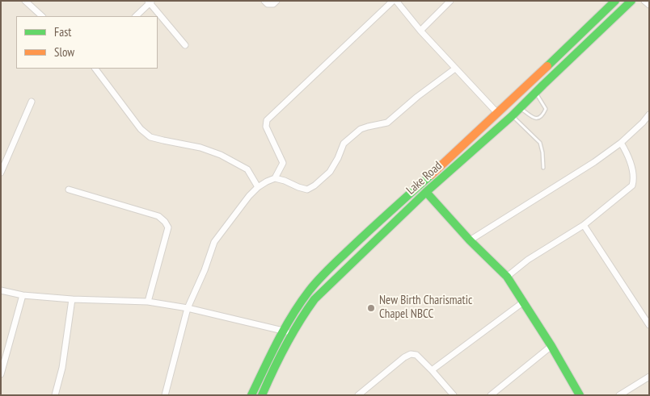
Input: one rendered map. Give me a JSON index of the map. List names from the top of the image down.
{
  "streets": {
    "main road": ["Lake Road"]
  },
  "places": ["New Birth Charismatic Chapel NBCC"],
  "legend": ["Fast", "Slow"]
}
